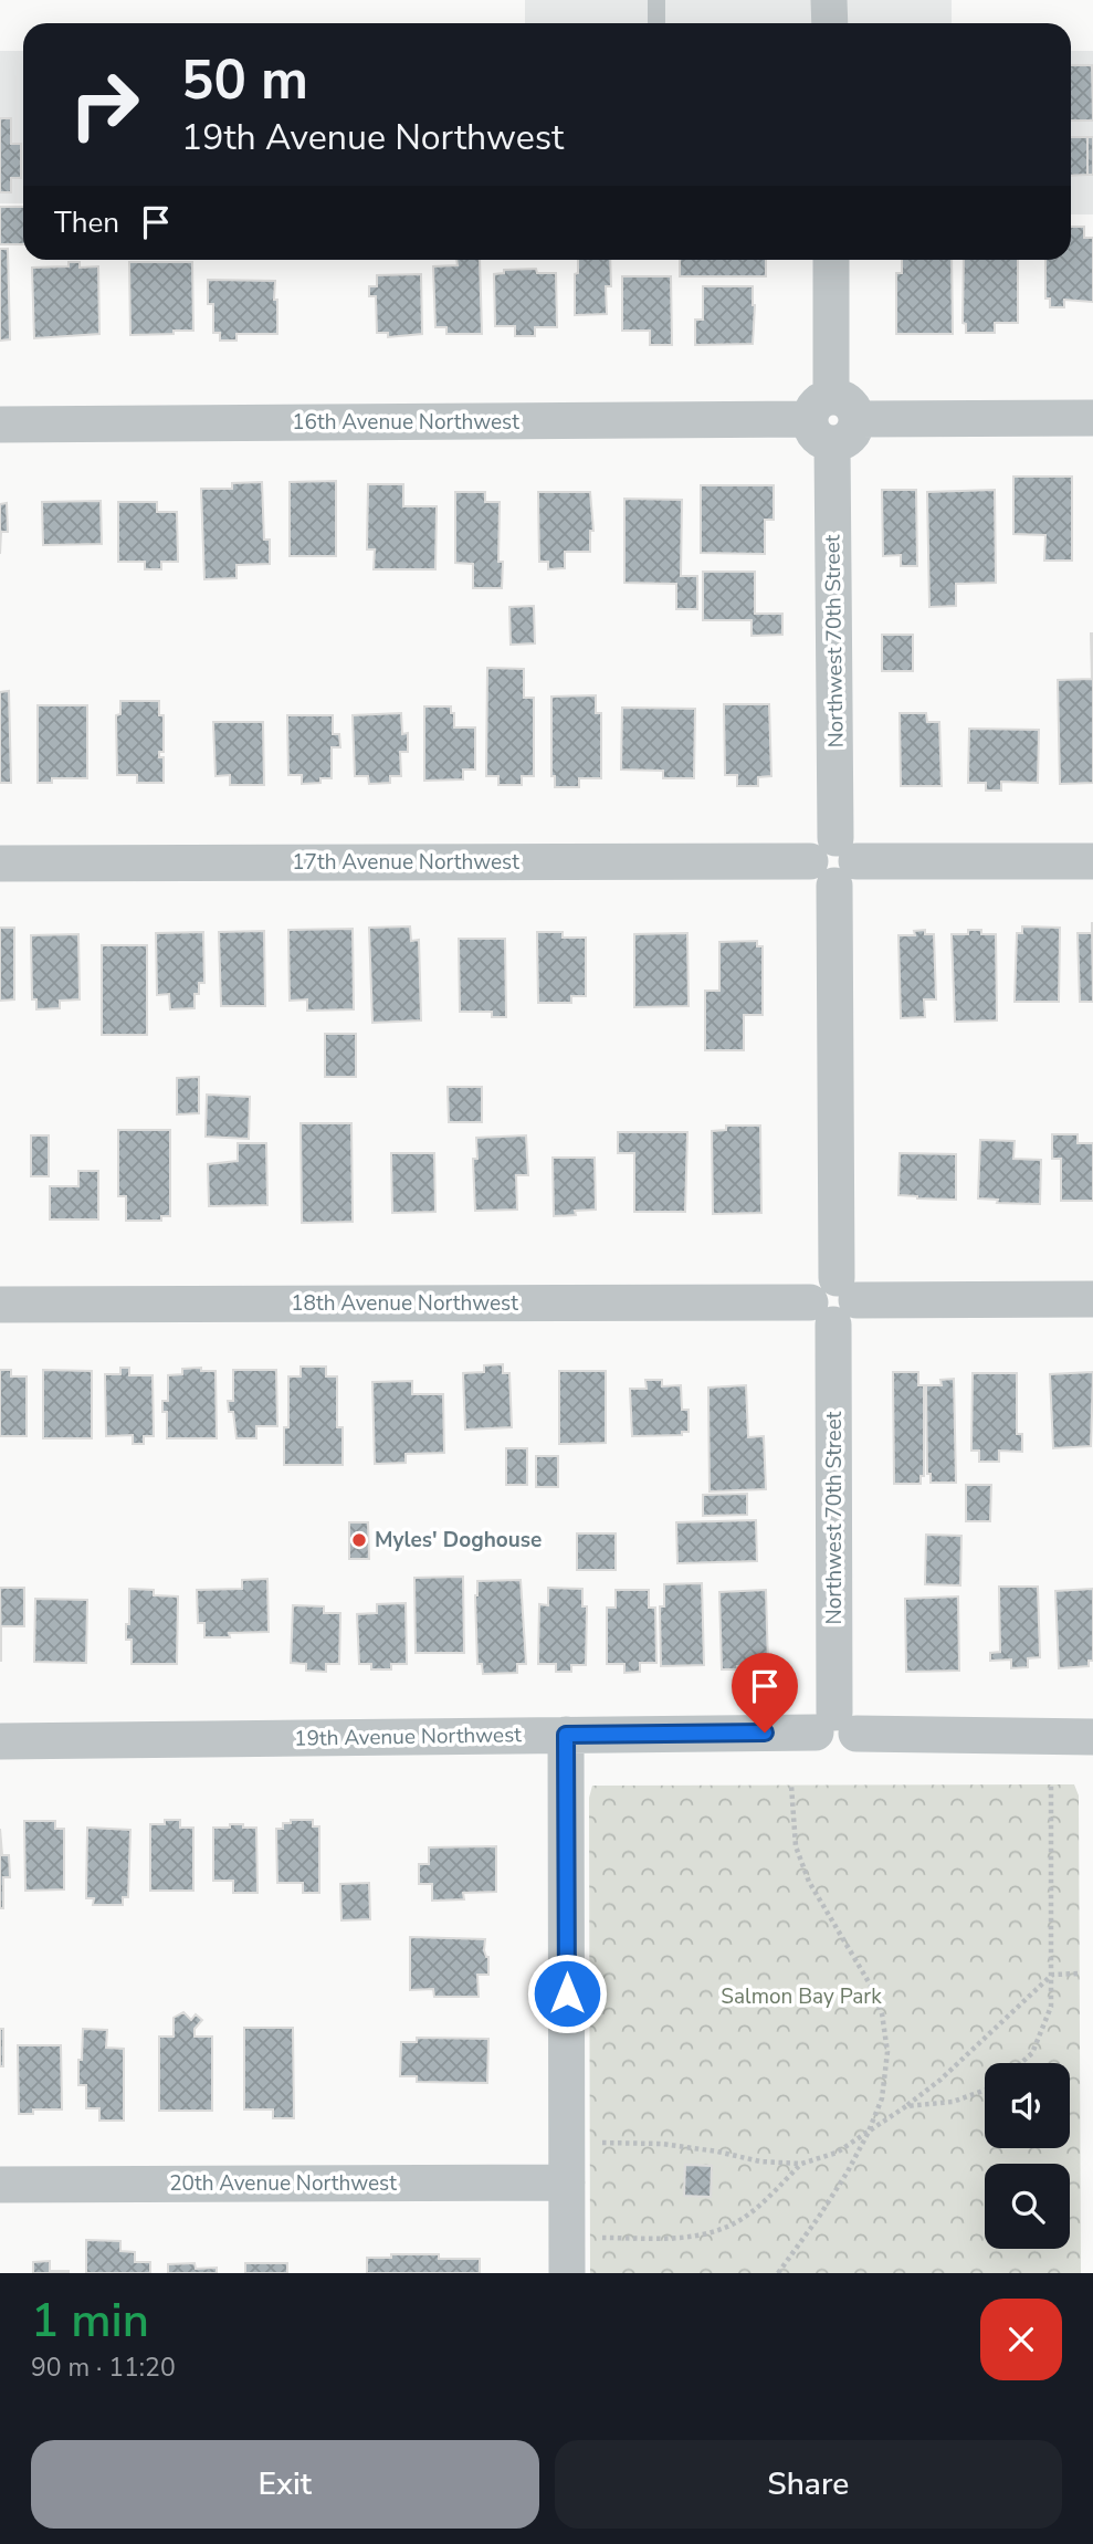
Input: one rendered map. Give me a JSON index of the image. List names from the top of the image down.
{
  "streets": {
    "street": [
      "16th Avenue Northwest",
      "Northwest 70th Street",
      "17th Avenue Northwest",
      "18th Avenue Northwest",
      "19th Avenue Northwest",
      "20th Avenue Northwest"
    ]
  },
  "crossings": [
    ["16th Avenue Northwest", "Northwest 70th Street"],
    ["Northwest 70th Street", "17th Avenue Northwest"],
    ["Northwest 70th Street", "18th Avenue Northwest"],
    ["Northwest 70th Street", "19th Avenue Northwest"]
  ],
  "parks": ["Salmon Bay Park"],
  "places": ["Myles' Doghouse"],
  "page": {
    "turn": ["50 m", "19th Avenue Northwest"],
    "then": "Then",
    "heading": ["1 min", "90 m · 11:20"],
    "buttons": ["Exit", "Share"]
  }
}
